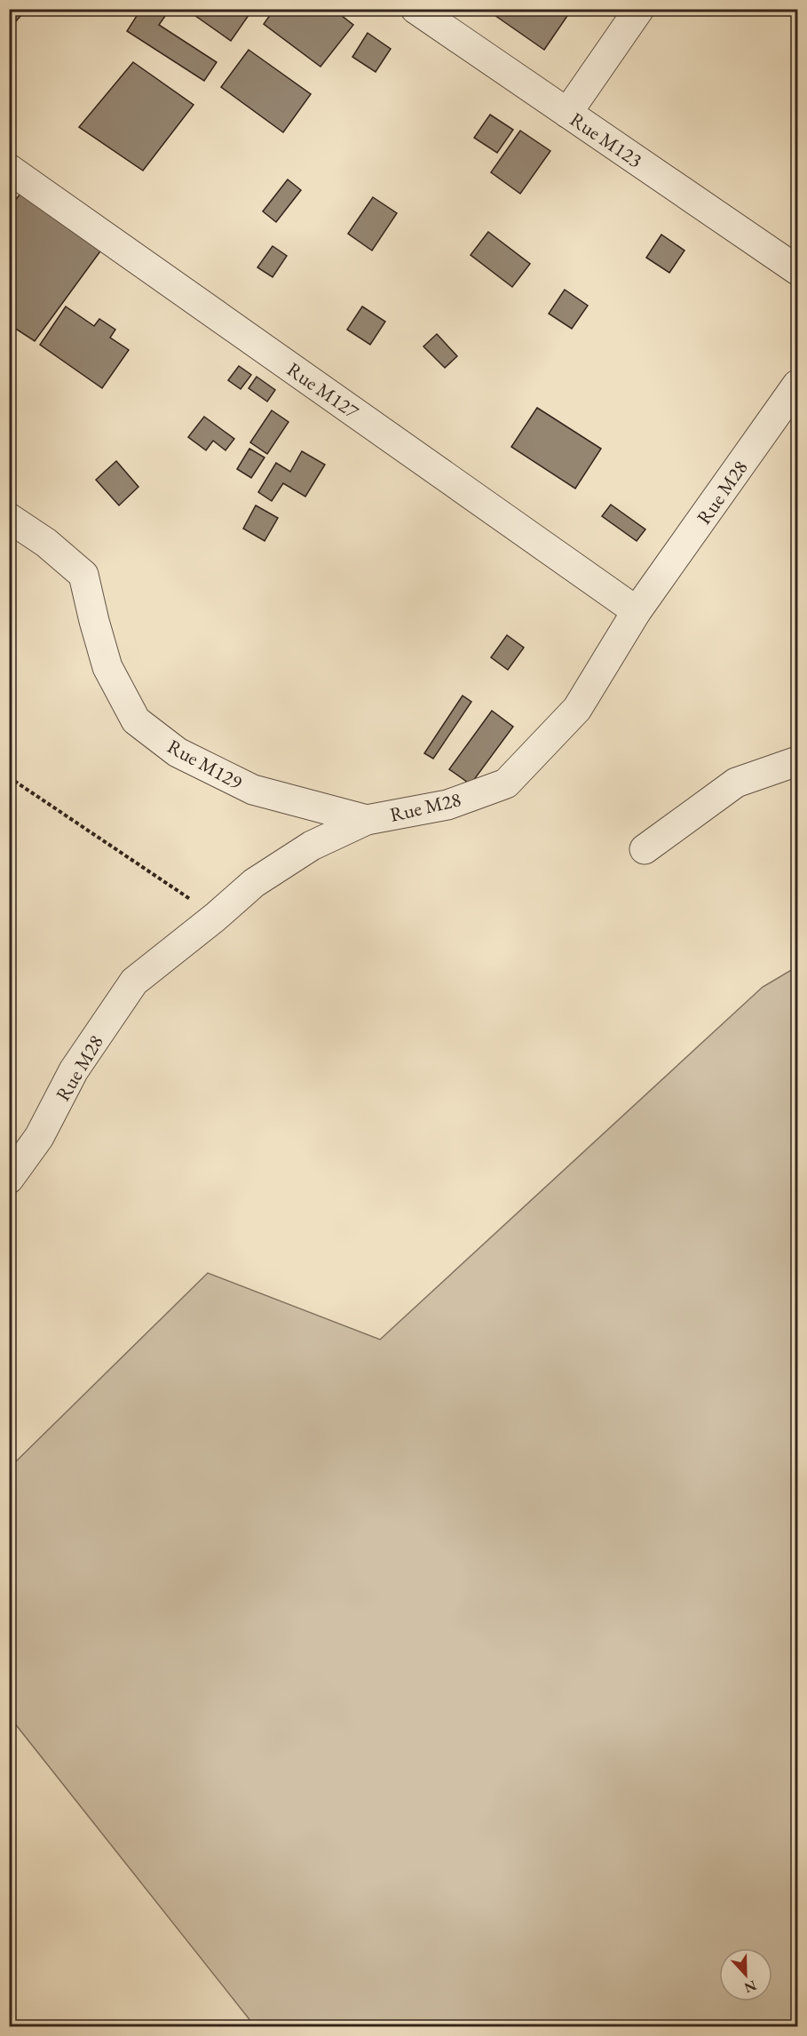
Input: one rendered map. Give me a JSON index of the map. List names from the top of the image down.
{
  "streets": {
    "street": [
      "Rue M123",
      "Rue M127",
      "Rue M28",
      "Rue M129"
    ]
  },
  "crossings": [
    ["Rue M127", "Rue M28"],
    ["Rue M28", "Rue M129"]
  ],
  "north": "bottom"
}
